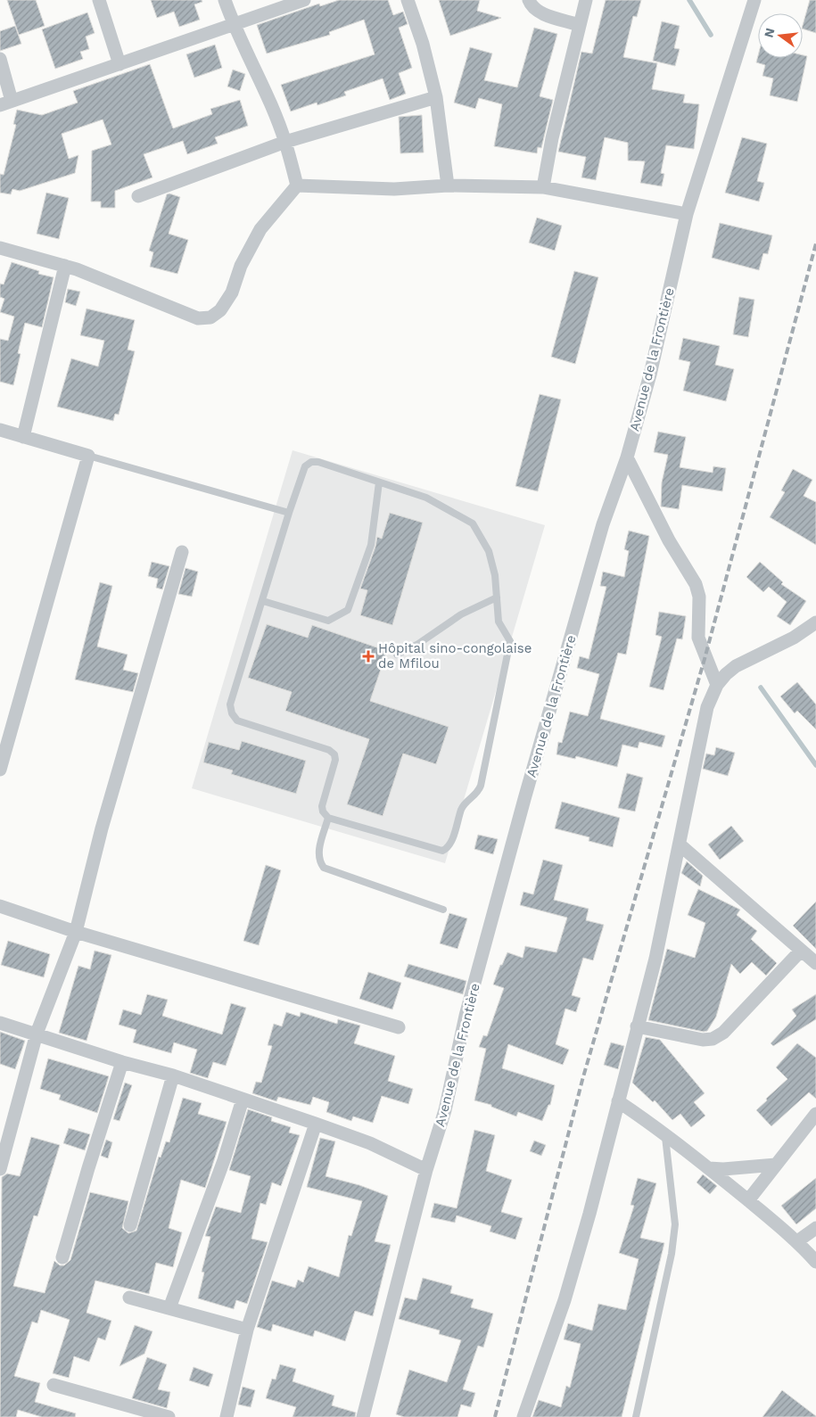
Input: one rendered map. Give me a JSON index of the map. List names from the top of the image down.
{
  "streets": {
    "street": ["Avenue de la Frontière"]
  },
  "places": {
    "health": ["Hôpital sino-congolaise de Mfilou"]
  },
  "north": "left"
}
